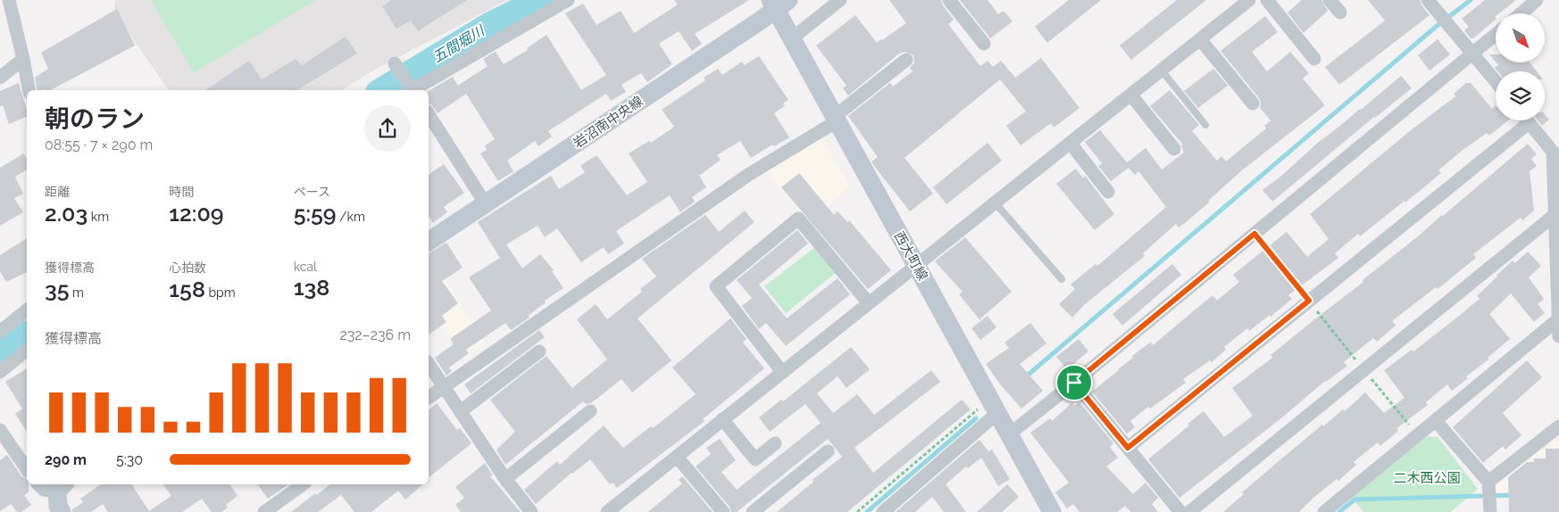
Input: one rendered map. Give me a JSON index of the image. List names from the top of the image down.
{
  "streets": {
    "street": ["岩沼南中央線", "西大町線"]
  },
  "crossings": [
    ["岩沼南中央線", "西大町線"]
  ],
  "water": ["五間堀川"],
  "parks": ["二木西公園"],
  "north": "bottom right",
  "page": {
    "heading": ["朝のラン", "08:55 · 7 × 290 m"],
    "stats": [
      ["距離", "2.03 km"],
      ["時間", "12:09"],
      ["ペース", "5:59 /km"],
      ["獲得標高", "35 m"],
      ["心拍数", "158 bpm"],
      ["kcal", "138"]
    ],
    "chart": ["獲得標高", "232–236 m"],
    "list": [
      {
        "name": "290 m",
        "note": "5:30"
      }
    ]
  }
}
